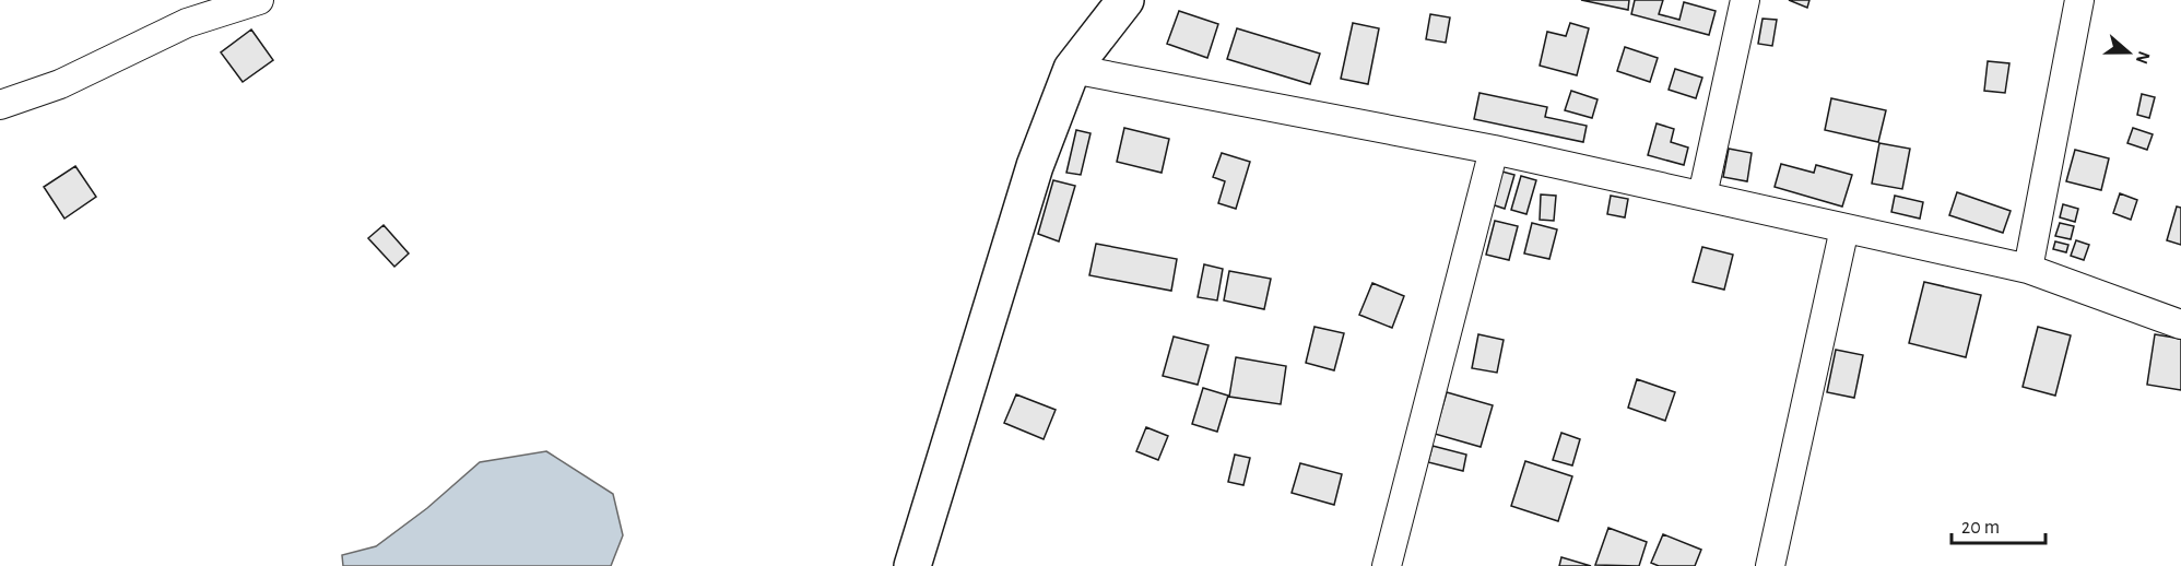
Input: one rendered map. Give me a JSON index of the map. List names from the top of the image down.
{
  "scale_bar": "20 m",
  "north": "right"
}
